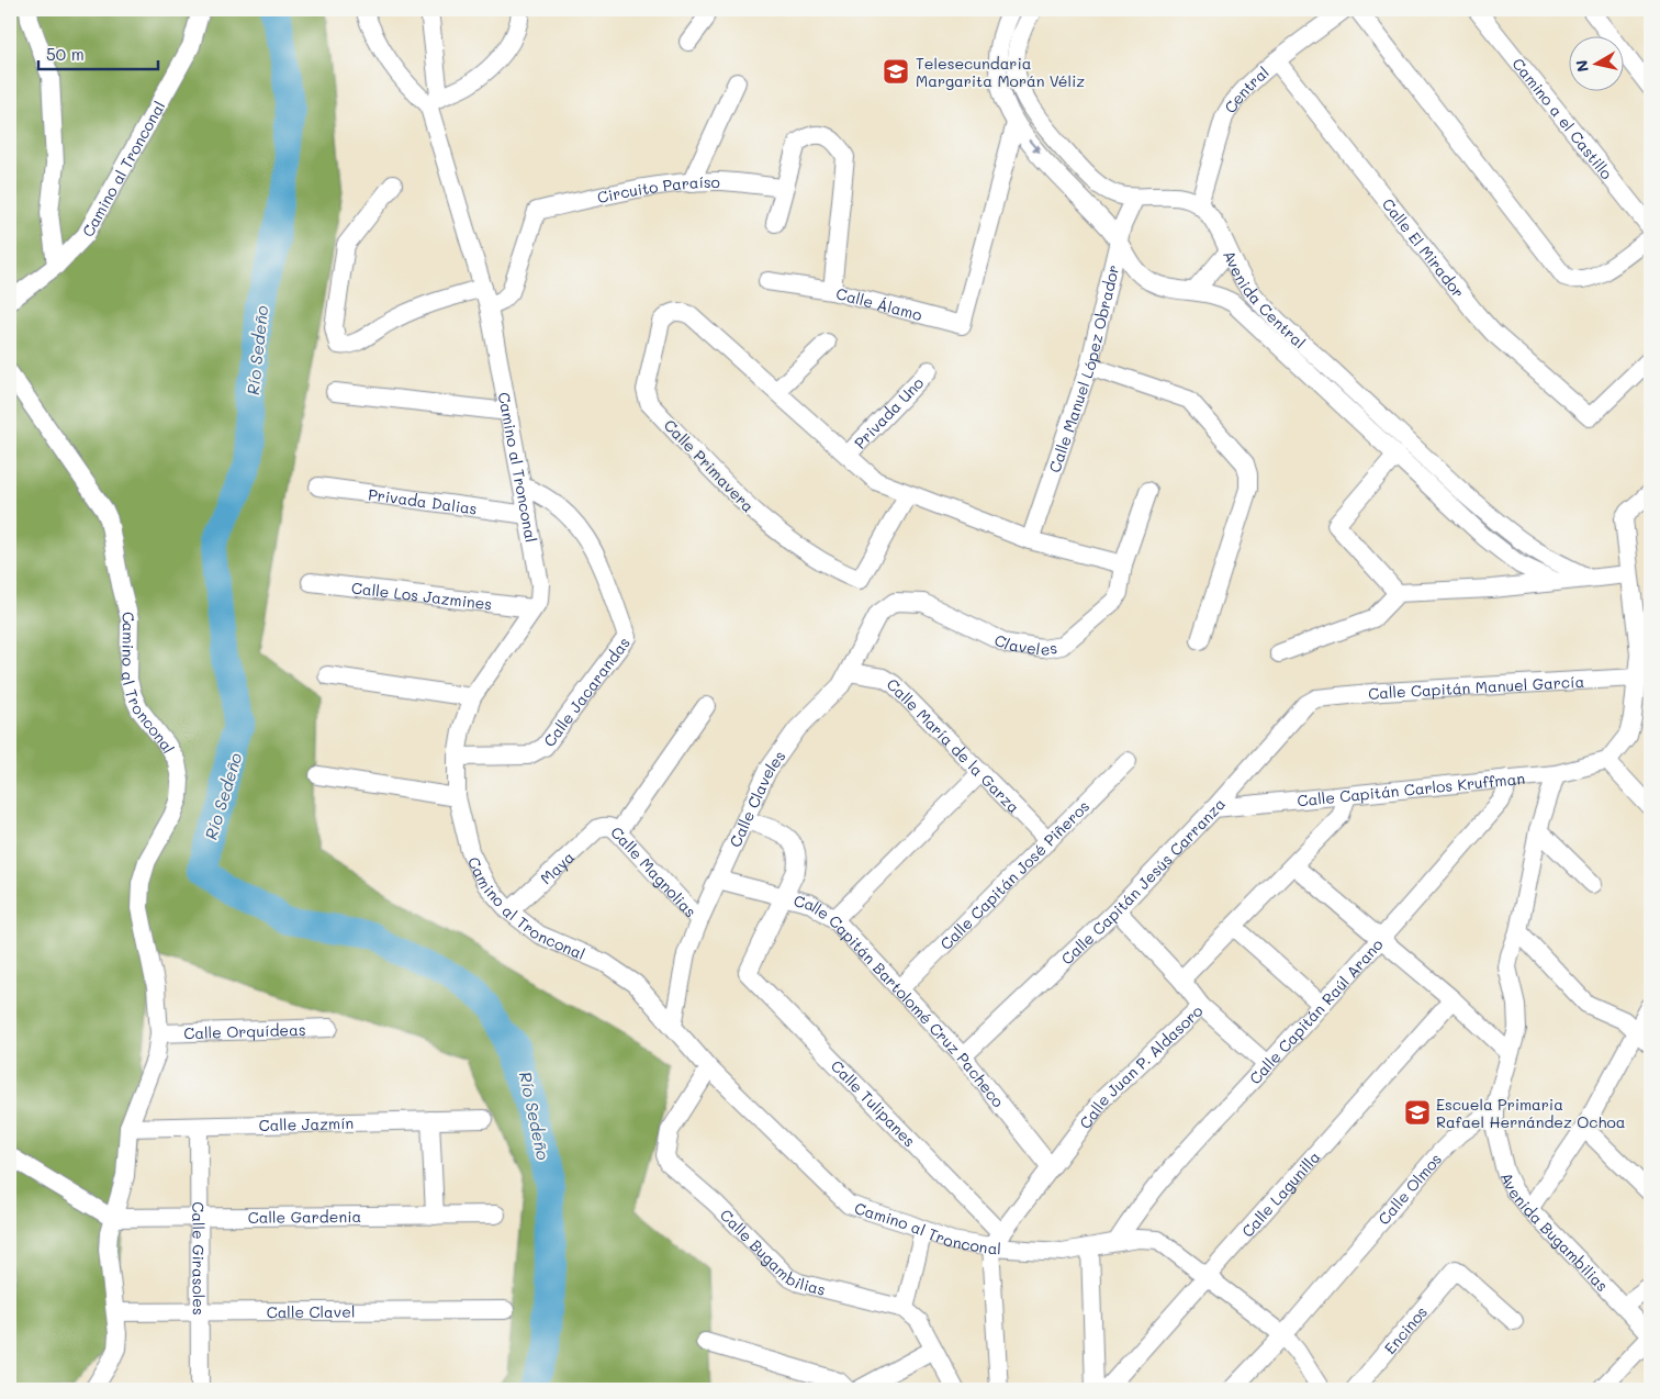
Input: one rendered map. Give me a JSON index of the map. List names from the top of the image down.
{
  "streets": {
    "street": [
      "Central",
      "Camino a el Castillo",
      "Camino al Tronconal",
      "Circuito Paraíso",
      "Calle El Mirador",
      "Avenida Central",
      "Calle Álamo",
      "Calle Manuel López Obrador",
      "Privada Uno",
      "Calle Primavera",
      "Privada Dalias",
      "Calle Los Jazmines",
      "Claveles",
      "Calle Capitán Manuel García",
      "Calle Jacarandas",
      "Calle María de la Garza",
      "Calle Capitán Carlos Kruffman",
      "Calle Claveles",
      "Maya",
      "Calle Magnolias",
      "Calle Capitán José Piñeros",
      "Calle Capitán Jesús Carranza",
      "Calle Capitán Bartolomé Cruz Pacheco",
      "Calle Capitán Raúl Arano",
      "Calle Orquídeas",
      "Calle Juan P. Aldasoro",
      "Calle Tulipanes",
      "Calle Jazmín",
      "Calle Olmos",
      "Calle Lagunilla",
      "Calle Gardenia",
      "Avenida Bugambilias",
      "Calle Bugambilias",
      "Calle Girasoles",
      "Calle Clavel",
      "Encinos"
    ]
  },
  "crossings": [
    ["Central", "Calle El Mirador"],
    ["Central", "Avenida Central"],
    ["Central", "Calle Manuel López Obrador"],
    ["Camino al Tronconal", "Circuito Paraíso"],
    ["Camino al Tronconal", "Privada Dalias"],
    ["Camino al Tronconal", "Calle Los Jazmines"],
    ["Camino al Tronconal", "Calle Jacarandas"],
    ["Camino al Tronconal", "Calle Claveles"],
    ["Camino al Tronconal", "Maya"],
    ["Camino al Tronconal", "Calle Capitán Raúl Arano"],
    ["Camino al Tronconal", "Calle Orquídeas"],
    ["Camino al Tronconal", "Calle Juan P. Aldasoro"],
    ["Camino al Tronconal", "Calle Tulipanes"],
    ["Camino al Tronconal", "Calle Jazmín"],
    ["Camino al Tronconal", "Calle Olmos"],
    ["Camino al Tronconal", "Calle Lagunilla"],
    ["Camino al Tronconal", "Calle Gardenia"],
    ["Camino al Tronconal", "Calle Bugambilias"],
    ["Camino al Tronconal", "Calle Clavel"],
    ["Circuito Paraíso", "Calle Álamo"],
    ["Avenida Central", "Calle Álamo"],
    ["Avenida Central", "Calle Manuel López Obrador"],
    ["Claveles", "Calle Claveles"],
    ["Calle Capitán Manuel García", "Calle Capitán Jesús Carranza"],
    ["Calle María de la Garza", "Calle Claveles"],
    ["Calle María de la Garza", "Calle Capitán José Piñeros"],
    ["Calle Capitán Carlos Kruffman", "Calle Capitán Jesús Carranza"],
    ["Calle Capitán Carlos Kruffman", "Calle Capitán Raúl Arano"],
    ["Calle Capitán Carlos Kruffman", "Calle Juan P. Aldasoro"],
    ["Calle Claveles", "Calle Magnolias"],
    ["Calle Claveles", "Calle Capitán Bartolomé Cruz Pacheco"],
    ["Maya", "Calle Magnolias"],
    ["Calle Capitán José Piñeros", "Calle Capitán Bartolomé Cruz Pacheco"],
    ["Calle Capitán Jesús Carranza", "Calle Capitán Bartolomé Cruz Pacheco"],
    ["Calle Capitán Bartolomé Cruz Pacheco", "Calle Juan P. Aldasoro"],
    ["Calle Capitán Bartolomé Cruz Pacheco", "Calle Tulipanes"],
    ["Calle Juan P. Aldasoro", "Calle Tulipanes"],
    ["Calle Jazmín", "Calle Girasoles"],
    ["Calle Olmos", "Avenida Bugambilias"],
    ["Calle Gardenia", "Calle Girasoles"],
    ["Calle Girasoles", "Calle Clavel"]
  ],
  "water": ["Río Sedeño"],
  "places": {
    "school or university": ["Telesecundaria Margarita Morán Véliz", "Escuela Primaria Rafael Hernández Ochoa"]
  },
  "scale_bar": "50 m",
  "north": "left"
}
